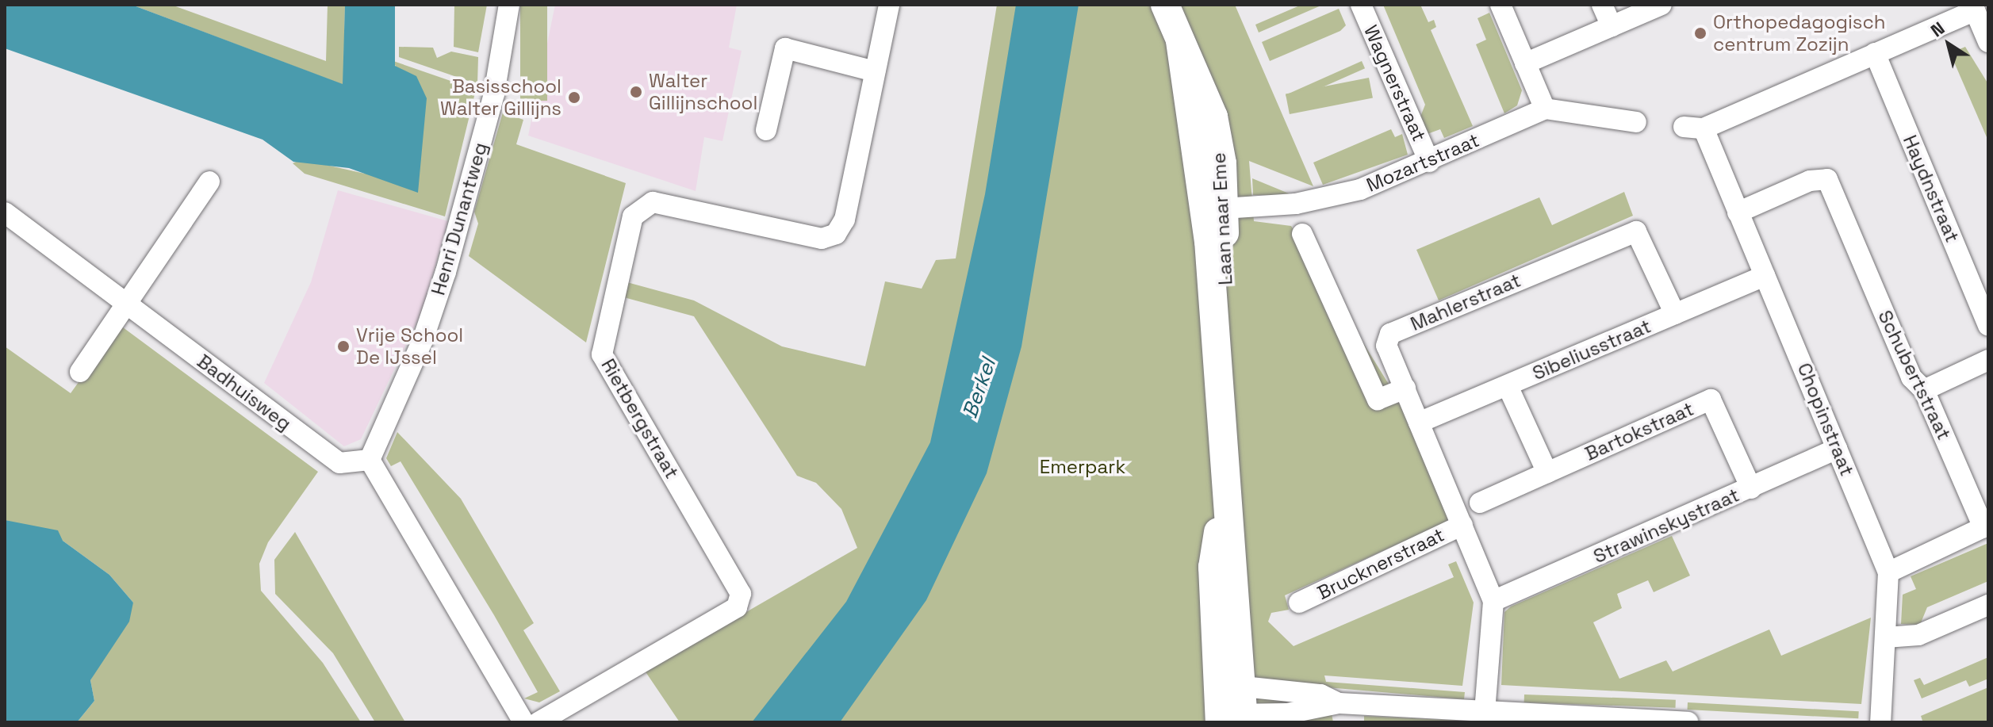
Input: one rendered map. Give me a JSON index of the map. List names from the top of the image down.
{
  "streets": {
    "street": [
      "Wagnerstraat",
      "Mozartstraat",
      "Haydnstraat",
      "Henri Dunantweg",
      "Laan naar Eme",
      "Mahlerstraat",
      "Sibeliusstraat",
      "Schubertstraat",
      "Badhuisweg",
      "Rietbergstraat",
      "Chopinstraat",
      "Bartokstraat",
      "Strawinskystraat",
      "Brucknerstraat"
    ]
  },
  "crossings": [
    ["Wagnerstraat", "Mozartstraat"],
    ["Mozartstraat", "Laan naar Eme"],
    ["Haydnstraat", "Chopinstraat"],
    ["Henri Dunantweg", "Badhuisweg"],
    ["Mahlerstraat", "Sibeliusstraat"],
    ["Mahlerstraat", "Brucknerstraat"],
    ["Sibeliusstraat", "Chopinstraat"],
    ["Sibeliusstraat", "Brucknerstraat"],
    ["Schubertstraat", "Chopinstraat"],
    ["Chopinstraat", "Strawinskystraat"],
    ["Bartokstraat", "Strawinskystraat"],
    ["Strawinskystraat", "Brucknerstraat"]
  ],
  "water": ["Berkel"],
  "parks": ["Emerpark"],
  "places": [
    "Orthopedagogisch centrum Zozijn",
    "Walter Gillijnschool",
    "Basisschool Walter Gillijns",
    "Vrije School De IJssel"
  ],
  "north": "top left"
}
